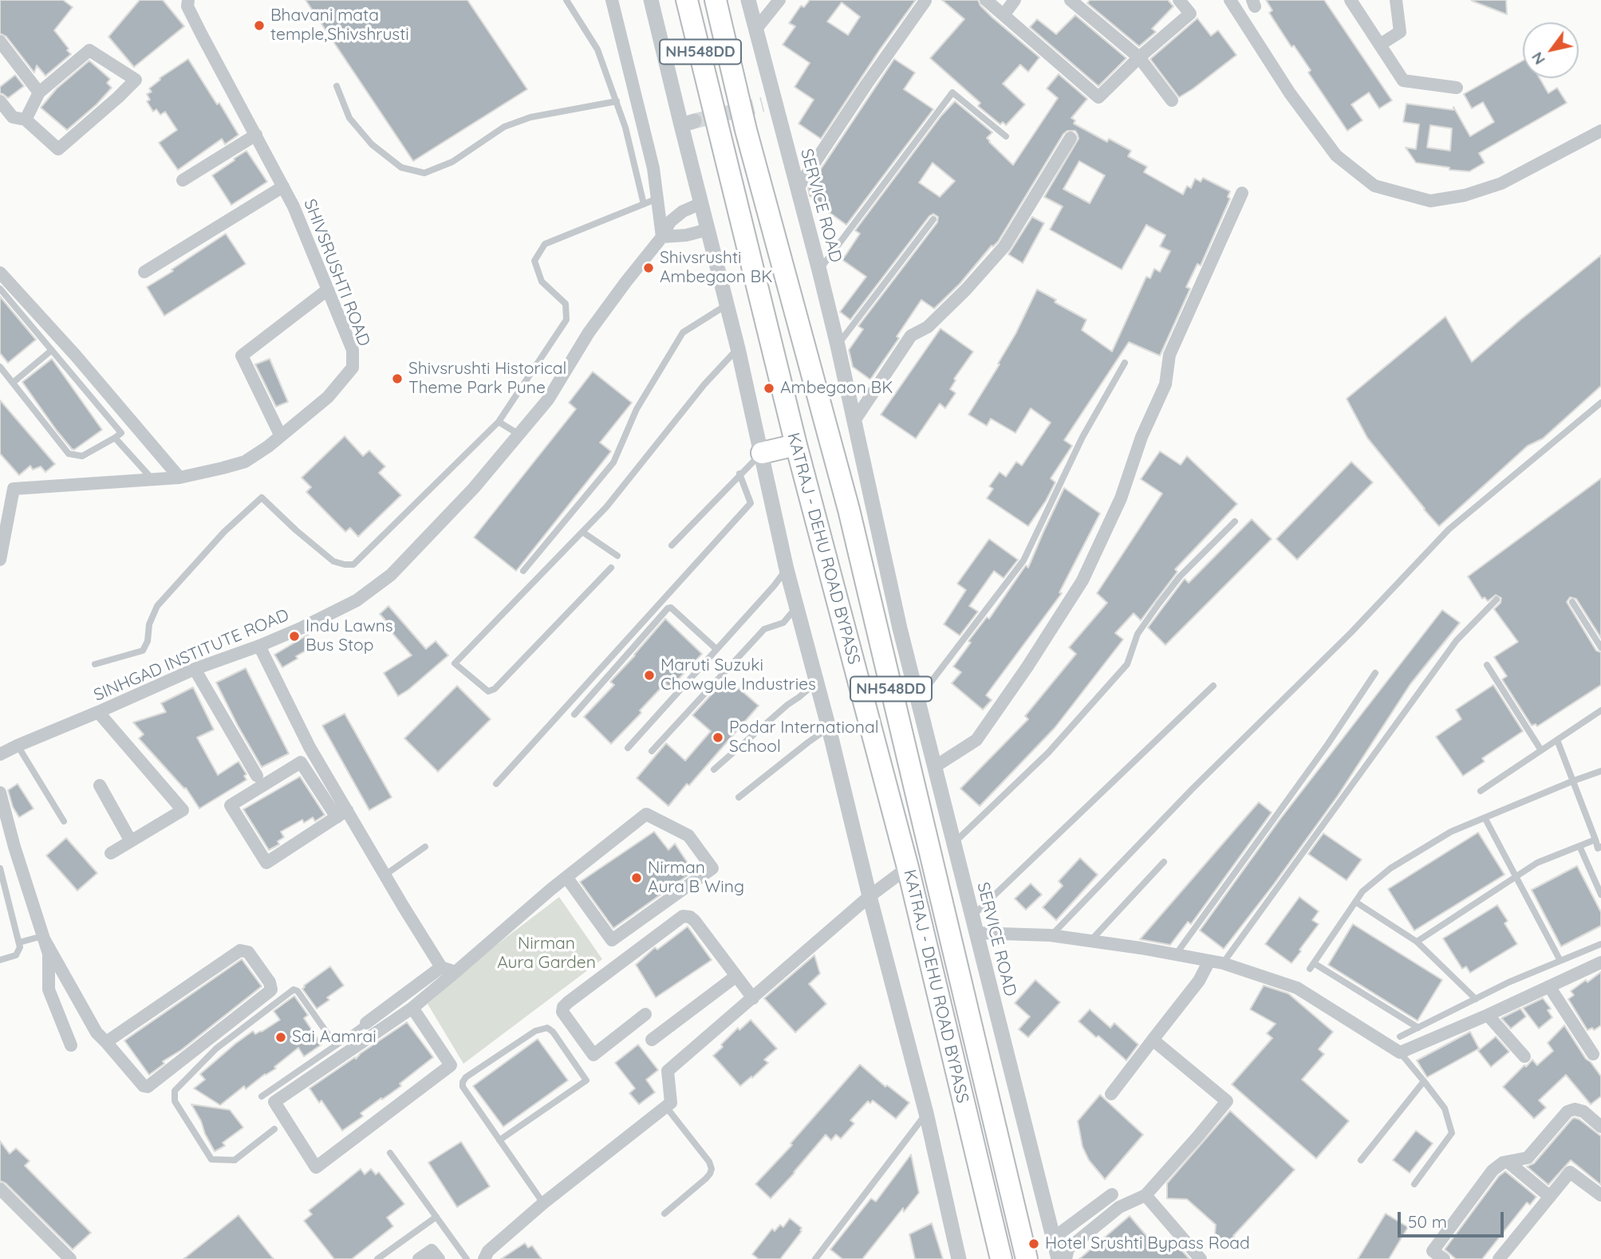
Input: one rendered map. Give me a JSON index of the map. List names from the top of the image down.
{
  "streets": {
    "highway": ["NH548DD", "KATRAJ - DEHU ROAD BYPASS"],
    "street": ["SERVICE ROAD", "SHIVSRUSHTI ROAD", "SINHGAD INSTITUTE ROAD"]
  },
  "parks": ["Nirman Aura Garden"],
  "places": [
    "Bhavani mata temple,Shivshrusti",
    "Shivsrushti Ambegaon BK",
    "Shivsrushti Historical Theme Park Pune",
    "Ambegaon BK",
    "Indu Lawns Bus Stop",
    "Maruti Suzuki Chowgule Industries",
    "Podar International School",
    "Nirman Aura B Wing",
    "Sai Aamrai",
    "Hotel Srushti Bypass Road"
  ],
  "scale_bar": "50 m",
  "north": "bottom left"
}
